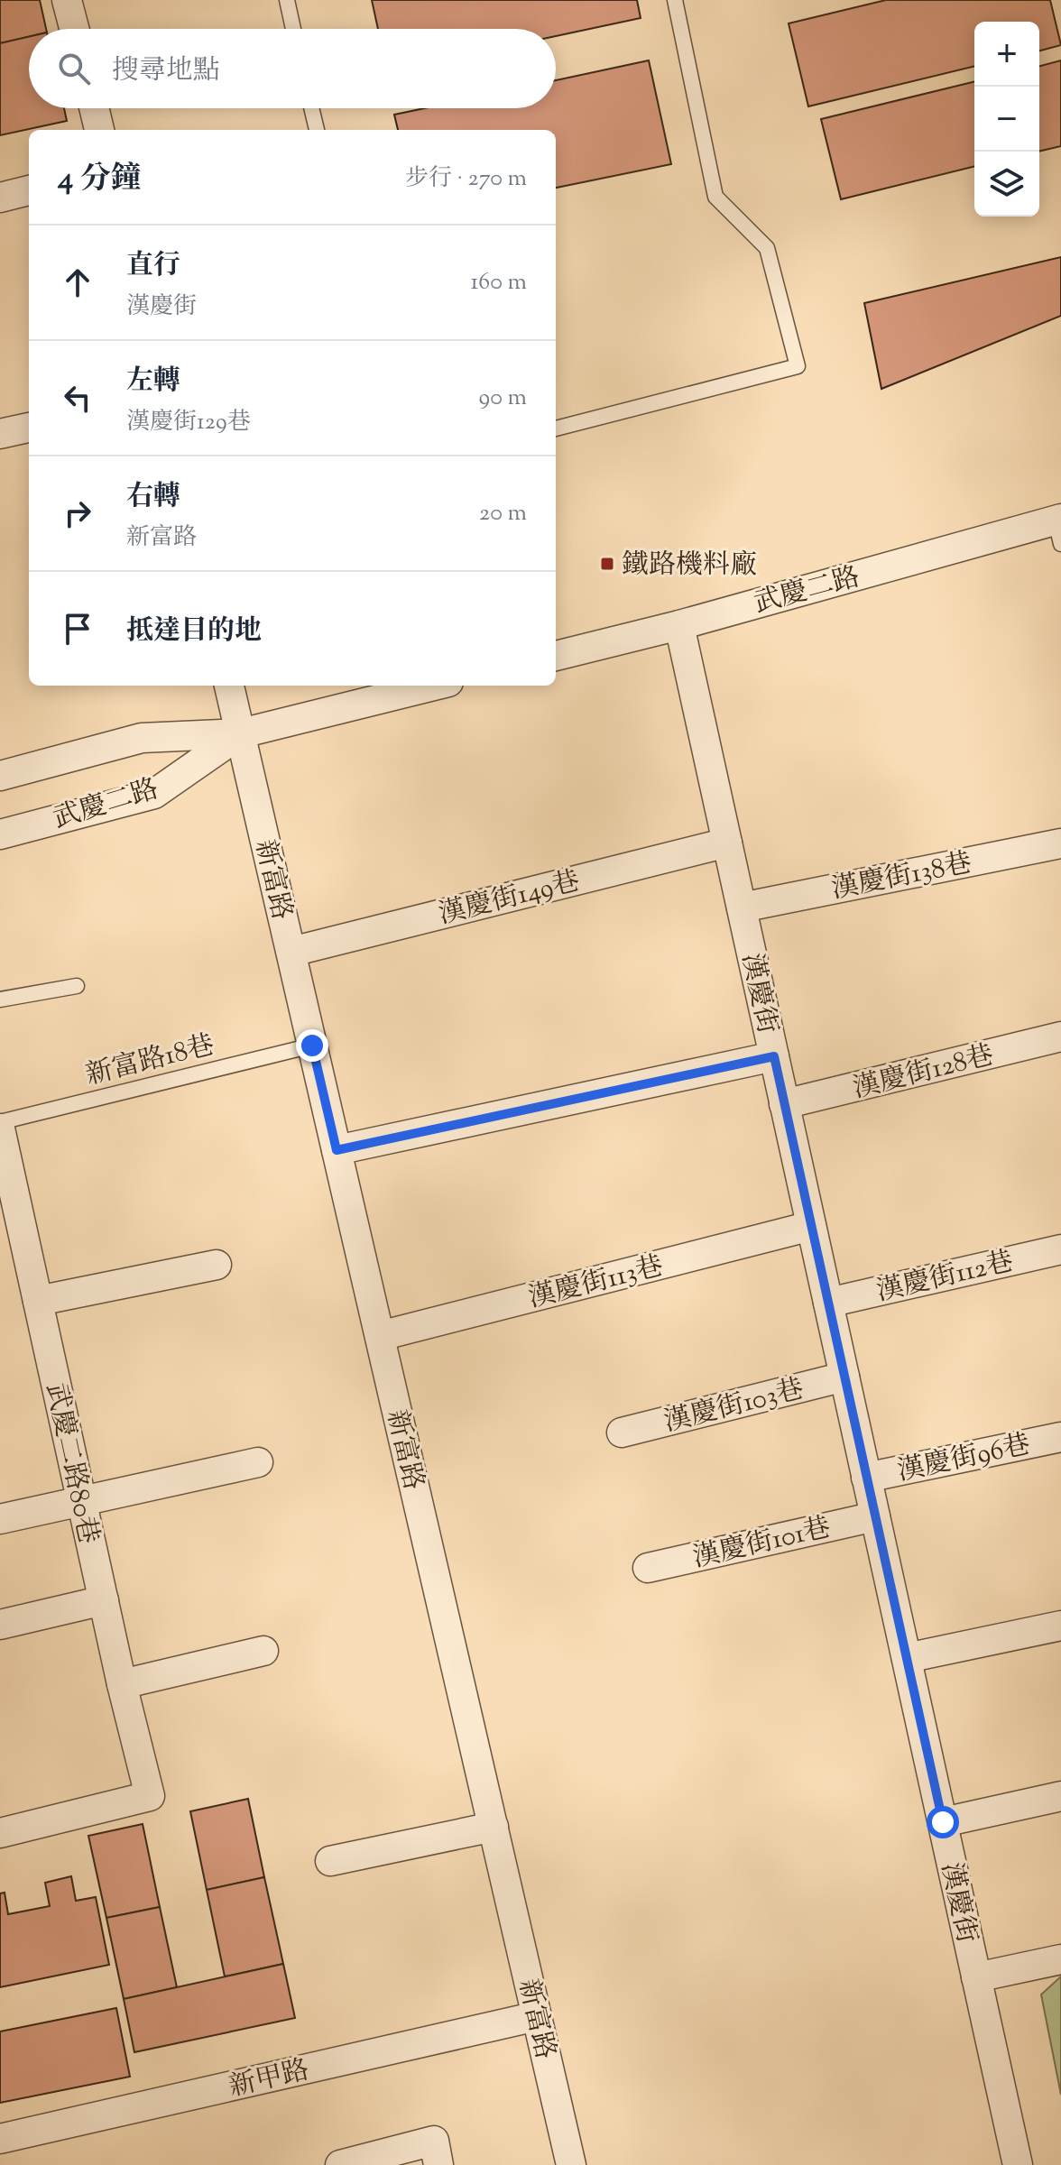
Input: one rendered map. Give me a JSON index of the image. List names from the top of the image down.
{
  "streets": {
    "street": [
      "武慶二路",
      "漢慶街138巷",
      "新富路",
      "漢慶街149巷",
      "漢慶街",
      "漢慶街128巷",
      "漢慶街112巷",
      "漢慶街113巷",
      "漢慶街103巷",
      "漢慶街96巷",
      "武慶二路80巷",
      "漢慶街101巷",
      "新甲路"
    ],
    "lane": ["新富路18巷"]
  },
  "crossings": [
    ["武慶二路", "新富路"],
    ["武慶二路", "漢慶街"],
    ["漢慶街138巷", "漢慶街"],
    ["新富路", "漢慶街149巷"],
    ["新富路", "新富路18巷"],
    ["新富路", "漢慶街113巷"],
    ["新富路", "新甲路"],
    ["漢慶街149巷", "漢慶街"],
    ["漢慶街", "漢慶街128巷"],
    ["漢慶街", "漢慶街112巷"],
    ["漢慶街", "漢慶街113巷"],
    ["漢慶街", "漢慶街103巷"],
    ["漢慶街", "漢慶街96巷"],
    ["漢慶街", "漢慶街101巷"]
  ],
  "places": {
    "transit": ["鐵路機料廠"]
  },
  "page": {
    "map_buttons": ["+", "−"],
    "search": "搜尋地點",
    "heading": ["4 分鐘", "步行 · 270 m"],
    "list": [
      ["直行", "漢慶街", "160 m"],
      ["左轉", "漢慶街129巷", "90 m"],
      ["右轉", "新富路", "20 m"],
      "抵達目的地"
    ]
  }
}
